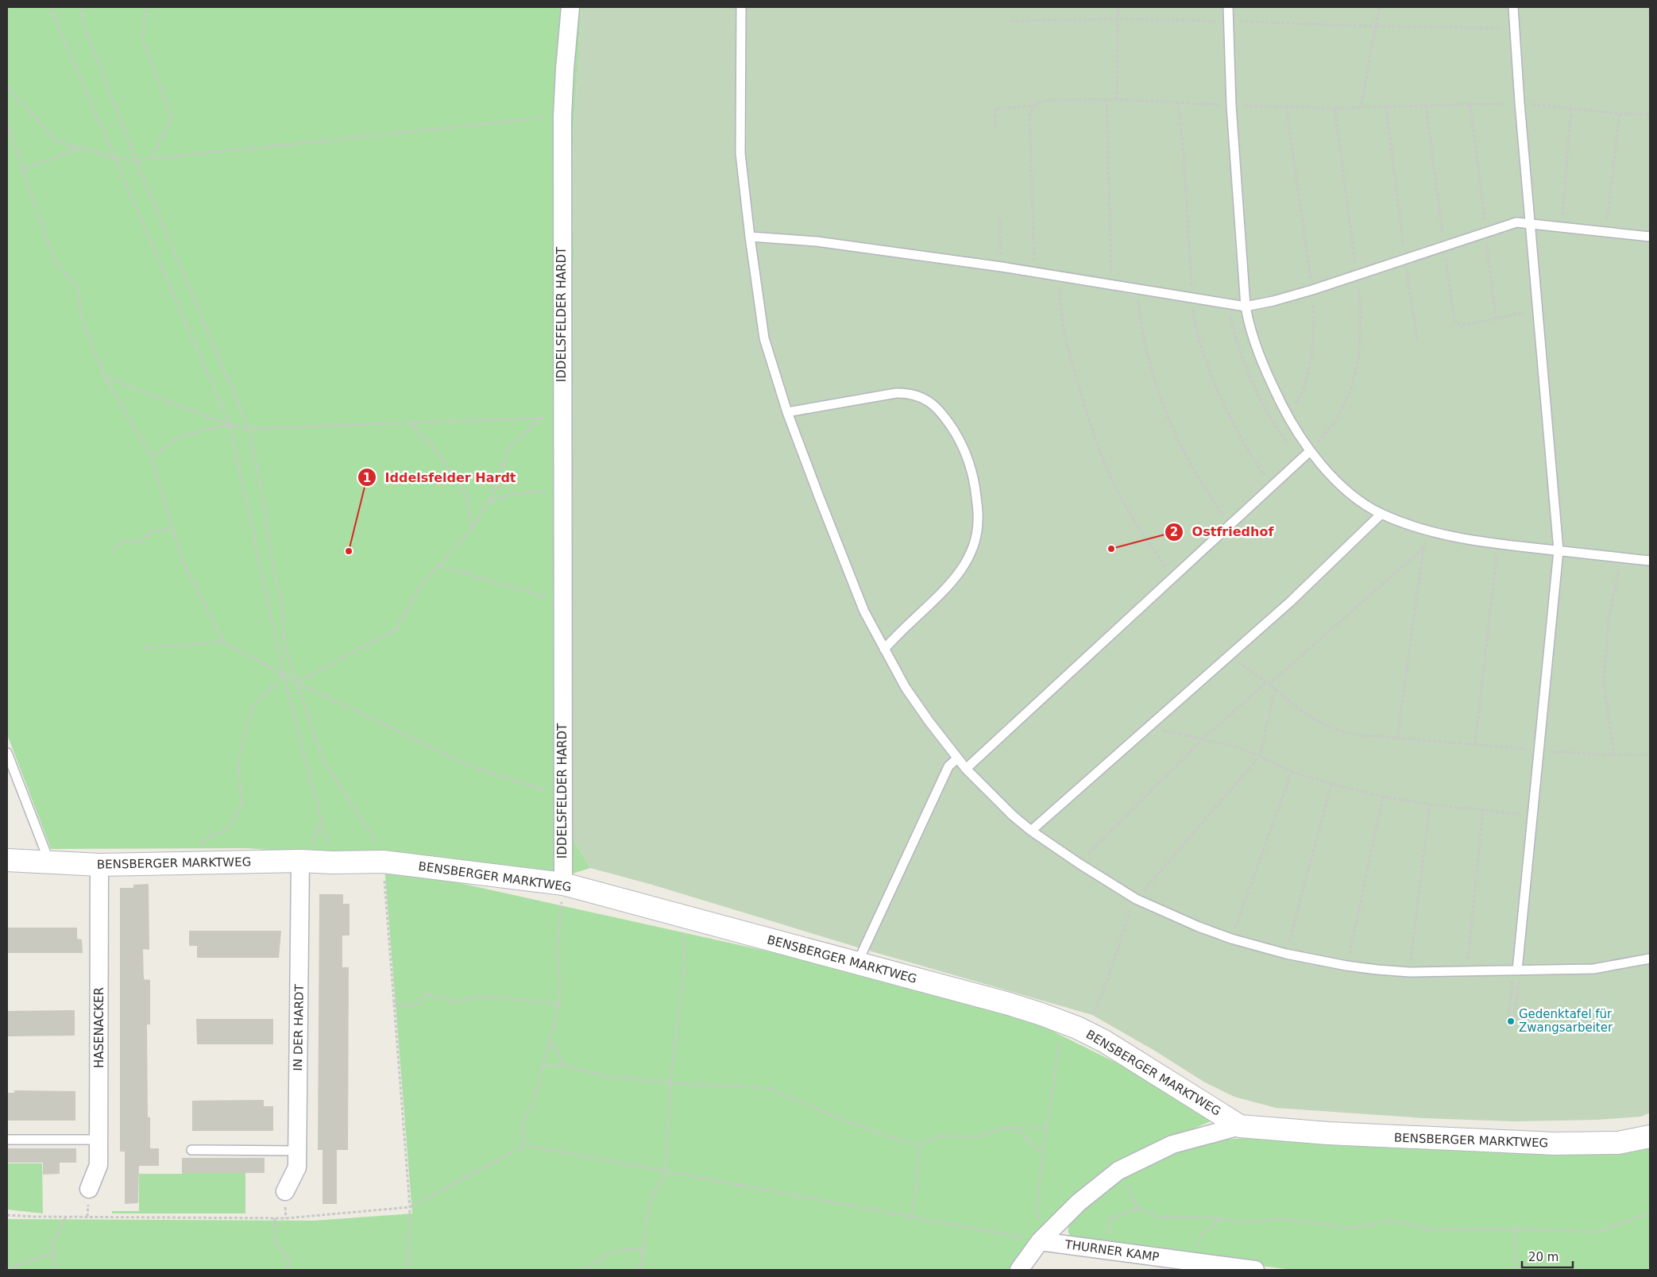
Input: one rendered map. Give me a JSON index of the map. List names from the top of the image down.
{
  "streets": {
    "street": [
      "IDDELSFELDER HARDT",
      "BENSBERGER MARKTWEG",
      "HASENACKER",
      "IN DER HARDT",
      "THURNER KAMP"
    ]
  },
  "crossings": [
    ["IDDELSFELDER HARDT", "BENSBERGER MARKTWEG"],
    ["BENSBERGER MARKTWEG", "HASENACKER"],
    ["BENSBERGER MARKTWEG", "IN DER HARDT"]
  ],
  "places": ["Ostfriedhof", "Iddelsfelder Hardt", "Gedenktafel für Zwangsarbeiter"],
  "scale_bar": "20 m"
}
